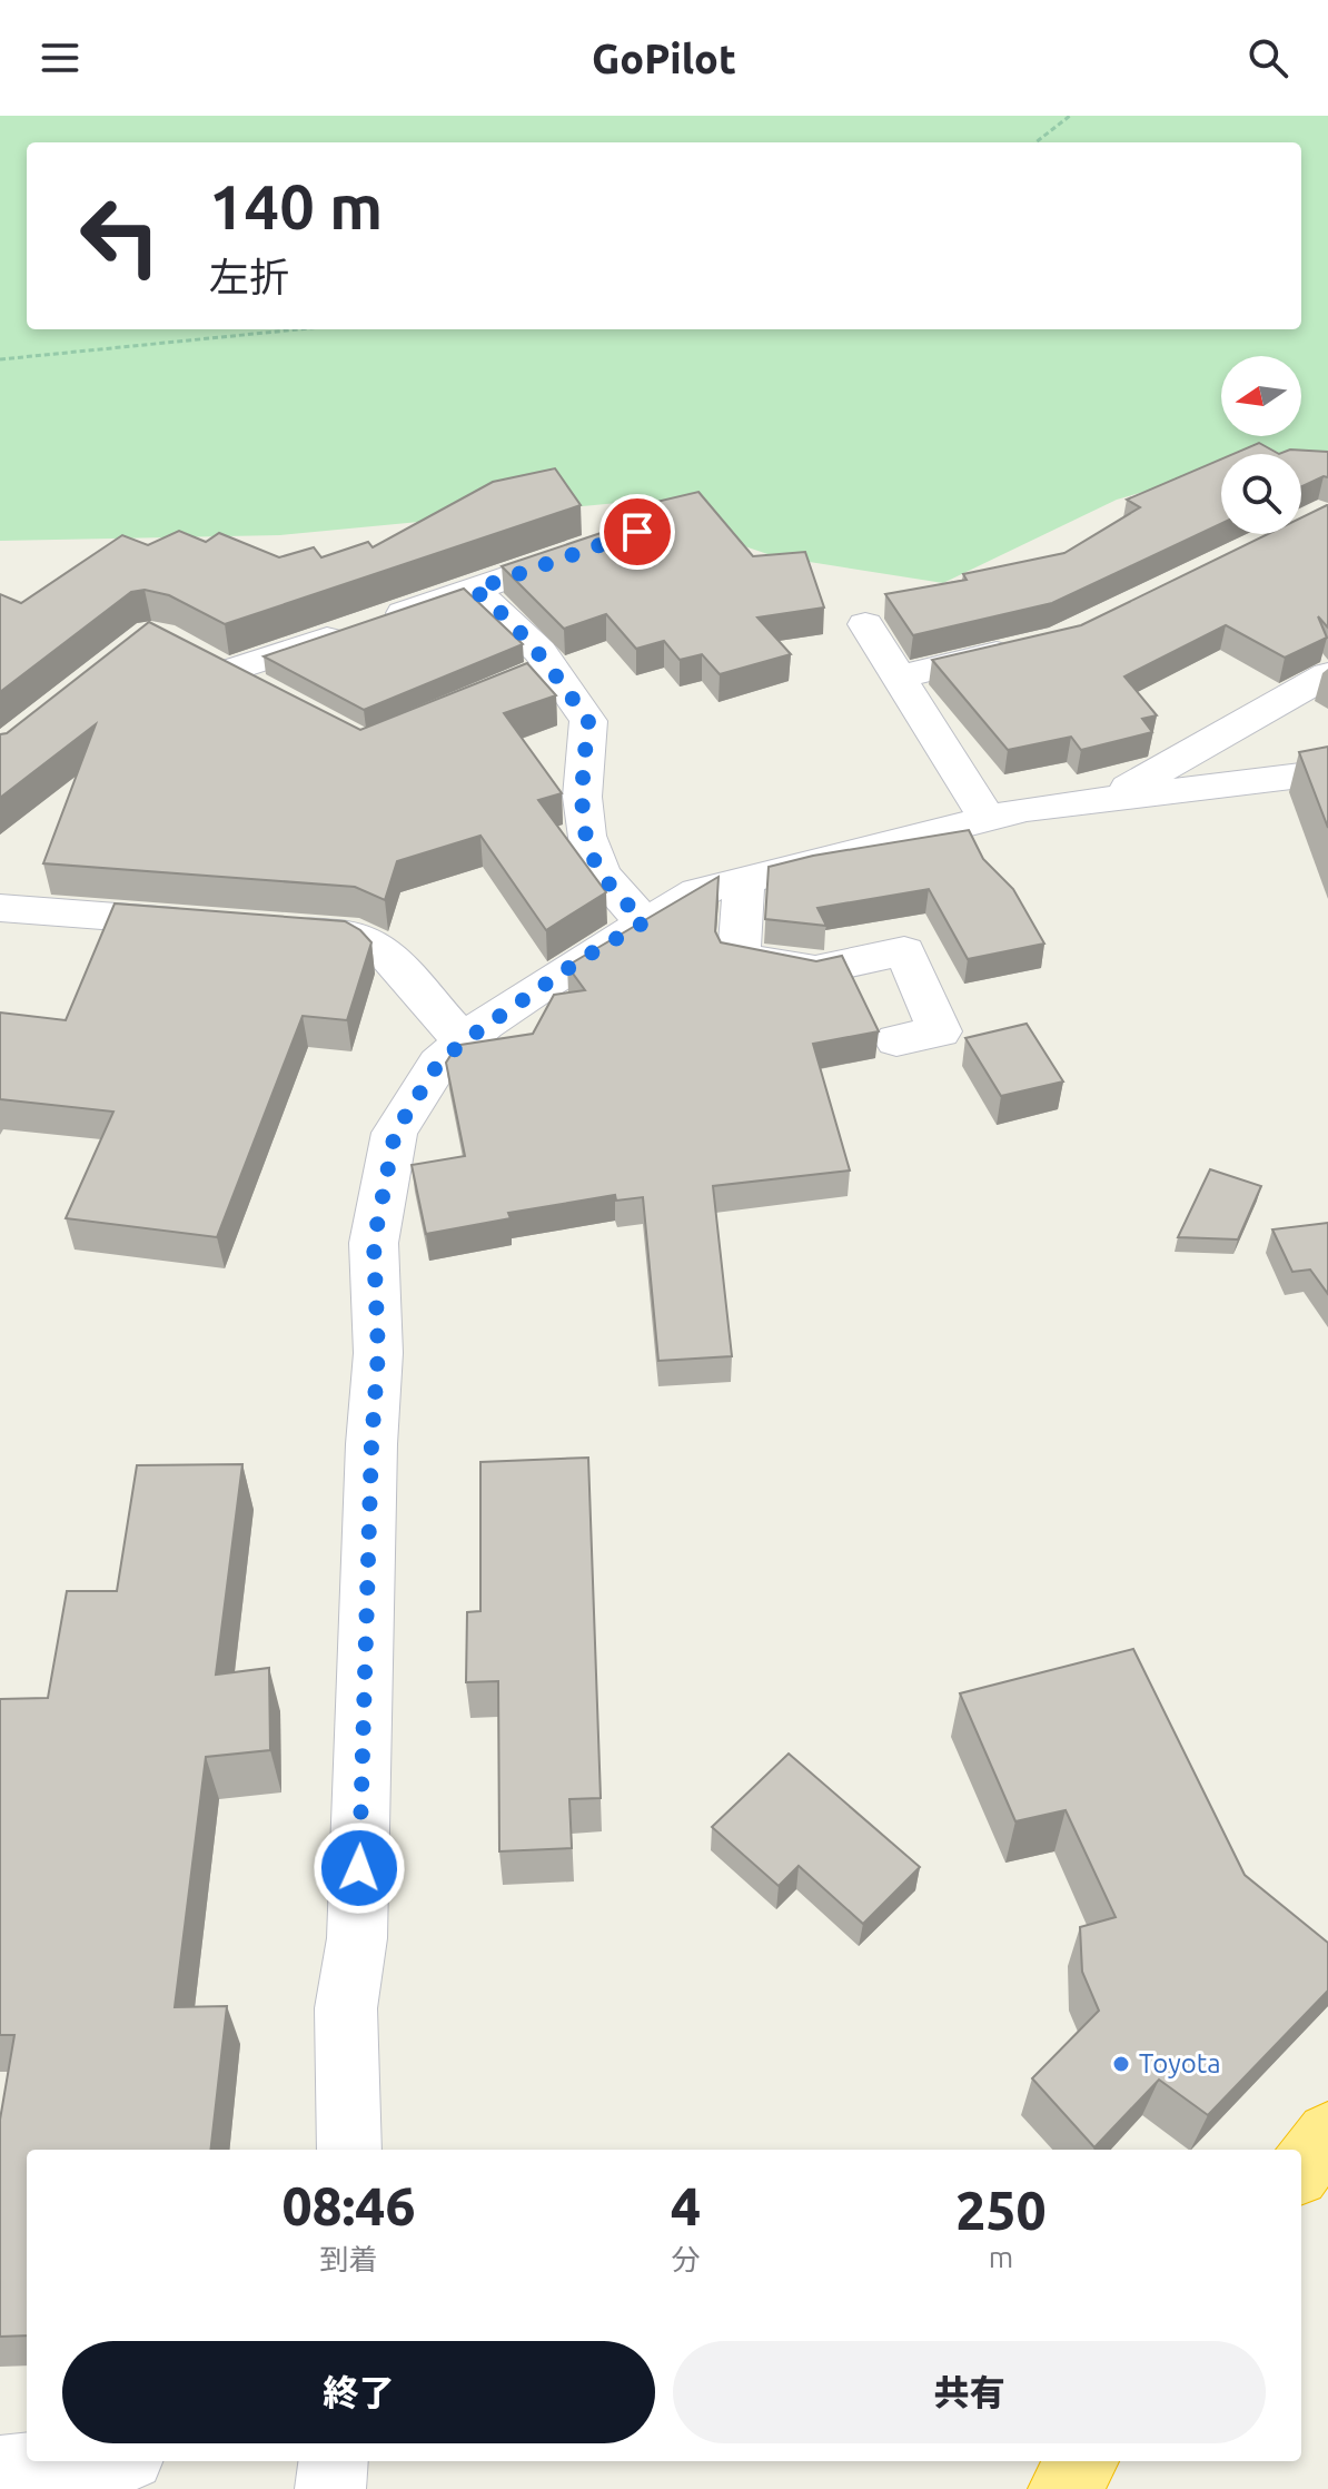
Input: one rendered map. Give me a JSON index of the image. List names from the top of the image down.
{
  "places": ["Toyota"],
  "north": "left",
  "page": {
    "header": "GoPilot",
    "turn": ["140 m", "左折"],
    "eta": [
      "08:46",
      "到着",
      "4",
      "分",
      "250",
      "m"
    ],
    "buttons": ["終了", "共有"]
  }
}
